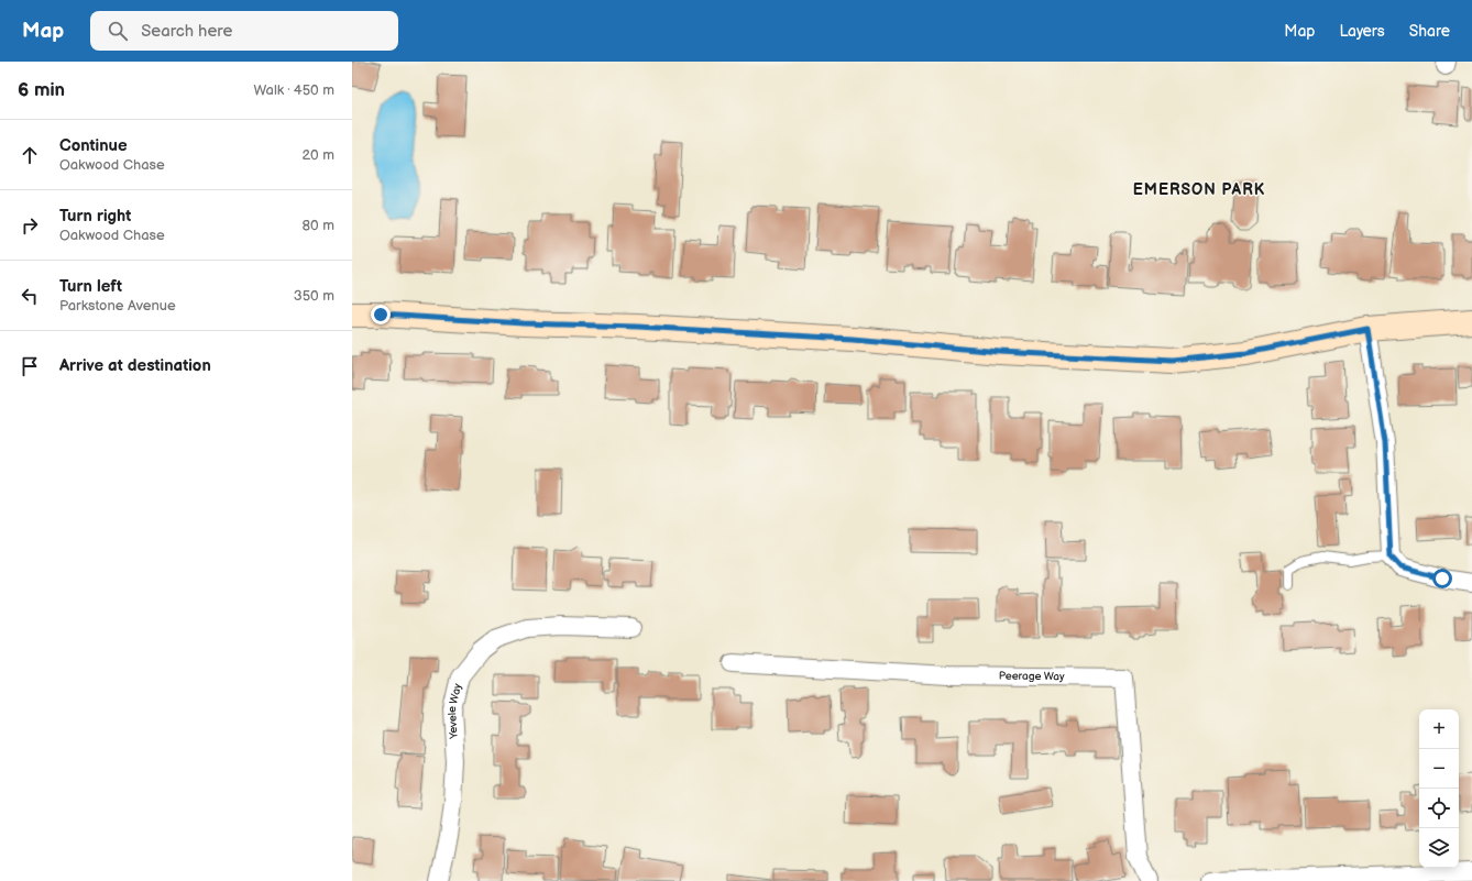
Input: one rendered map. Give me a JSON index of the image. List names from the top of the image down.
{
  "streets": {
    "street": ["Peerage Way", "Yevele Way"]
  },
  "districts": ["EMERSON PARK"],
  "page": {
    "header": "Map",
    "search": "Search here",
    "nav": ["Map", "Layers", "Share"],
    "heading": ["6 min", "Walk · 450 m"],
    "list": [
      ["Continue", "Oakwood Chase", "20 m"],
      ["Turn right", "Oakwood Chase", "80 m"],
      ["Turn left", "Parkstone Avenue", "350 m"],
      "Arrive at destination"
    ],
    "map_buttons": ["+", "−"]
  }
}
